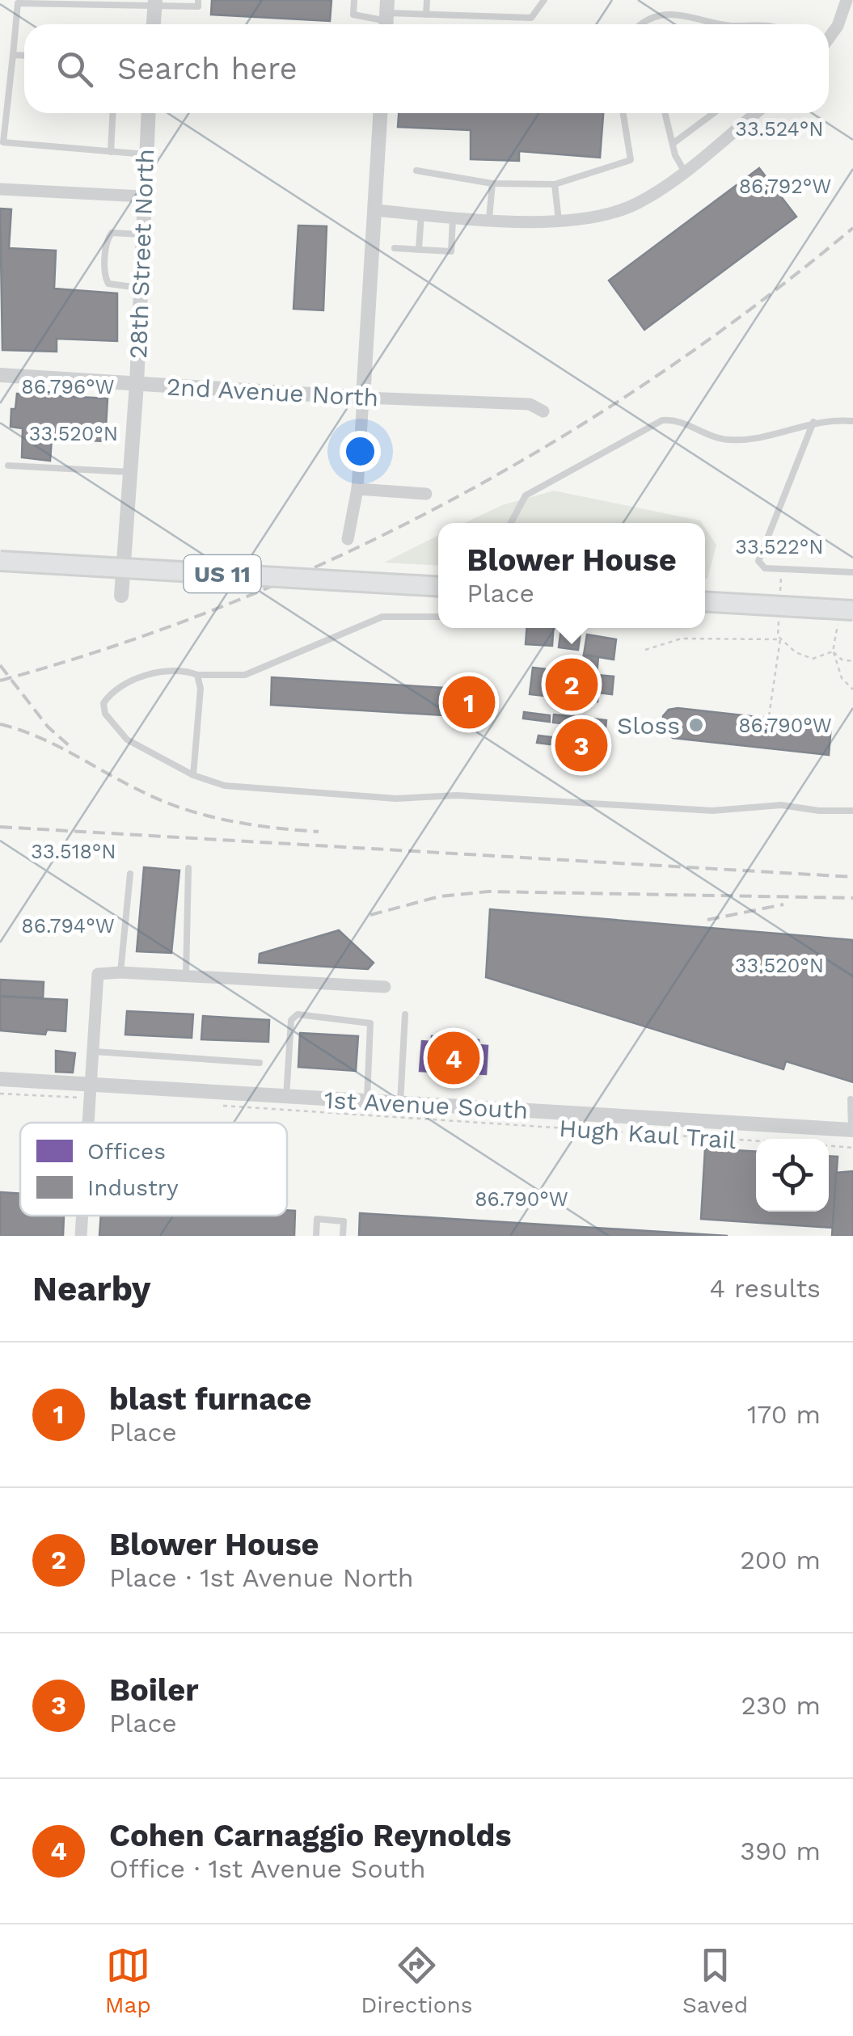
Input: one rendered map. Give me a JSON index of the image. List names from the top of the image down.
{
  "streets": {
    "main road": ["US 11"],
    "street": ["28th Street North", "2nd Avenue North", "1st Avenue South"],
    "path": ["Hugh Kaul Trail"]
  },
  "crossings": [
    ["28th Street North", "2nd Avenue North"]
  ],
  "places": ["Sloss"],
  "legend": ["Offices", "Industry"],
  "page": {
    "search": "Search here",
    "popup": ["Blower House", "Place"],
    "pins": [
      "2",
      "1",
      "3",
      "4"
    ],
    "heading": ["Nearby", "4 results"],
    "list": [
      {
        "mark": "1",
        "name": "blast furnace",
        "note": "Place",
        "value": "170 m"
      },
      {
        "mark": "2",
        "name": "Blower House",
        "note": "Place · 1st Avenue North",
        "value": "200 m"
      },
      {
        "mark": "3",
        "name": "Boiler",
        "note": "Place",
        "value": "230 m"
      },
      {
        "mark": "4",
        "name": "Cohen Carnaggio Reynolds",
        "note": "Office · 1st Avenue South",
        "value": "390 m"
      }
    ],
    "nav": ["Map", "Directions", "Saved"]
  },
  "coordinates": [
    "33.524°N",
    "86.792°W",
    "86.796°W",
    "33.520°N",
    "33.522°N",
    "86.790°W",
    "33.518°N",
    "86.794°W"
  ]
}
